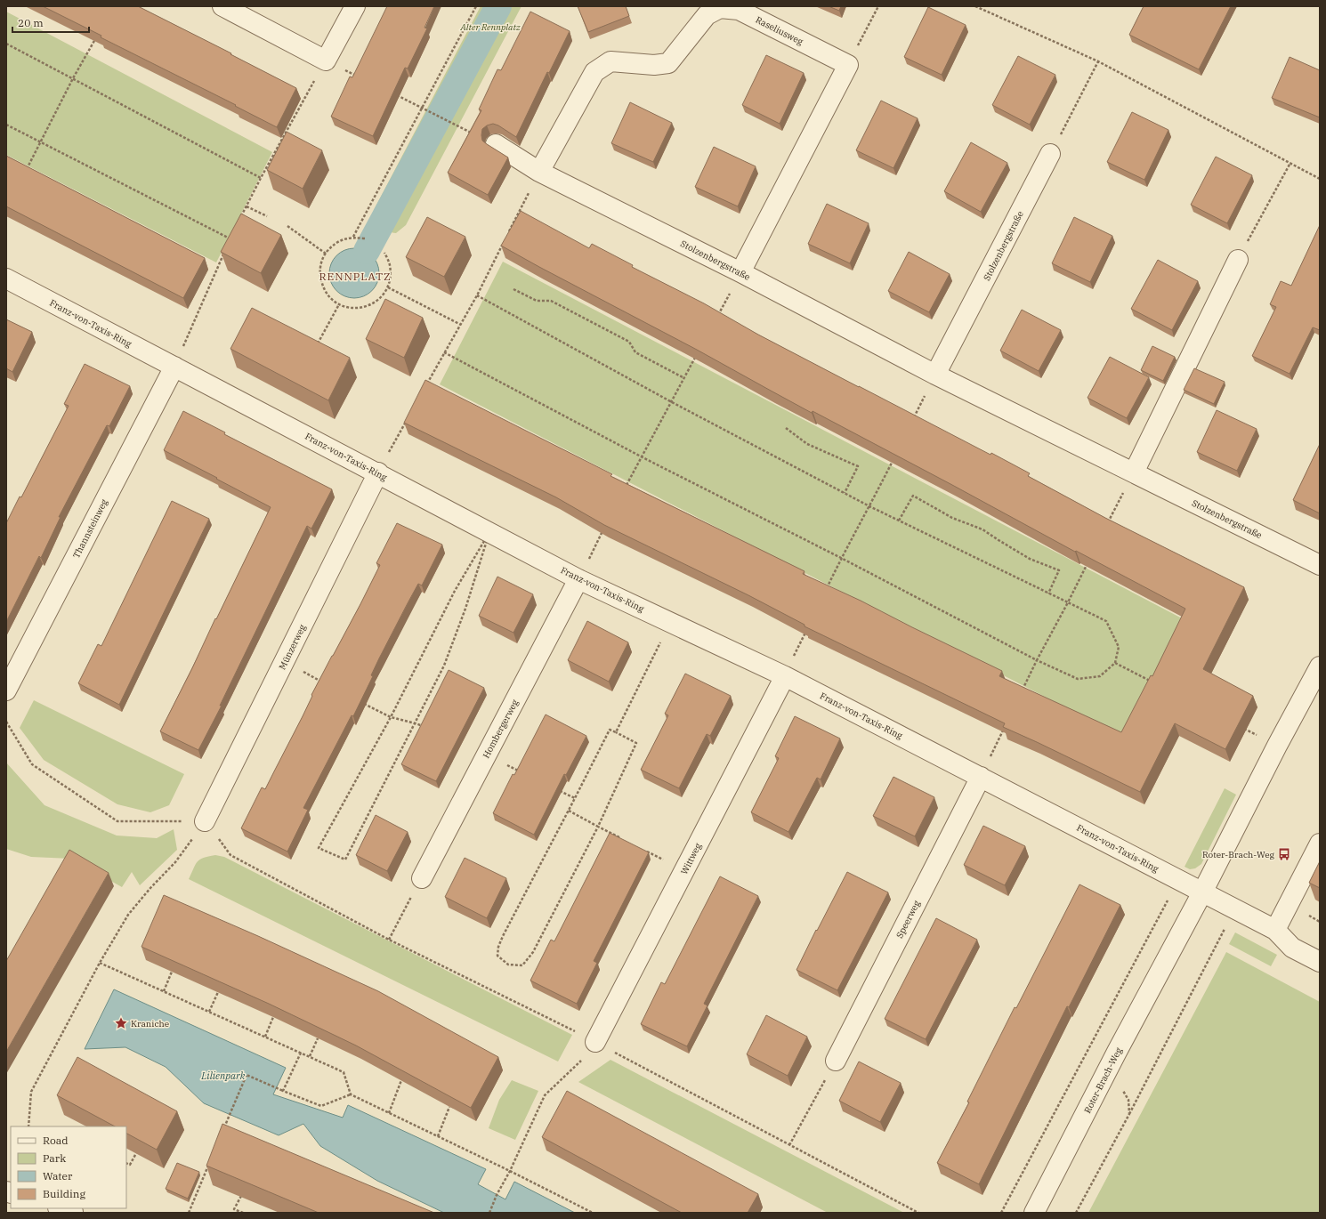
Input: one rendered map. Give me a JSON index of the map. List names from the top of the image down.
{
  "streets": {
    "street": [
      "Raseliusweg",
      "Stolzenbergstraße",
      "Franz-von-Taxis-Ring",
      "Thannsteinweg",
      "Münzerweg",
      "Hombergerweg",
      "Wittweg",
      "Speerweg",
      "Roter-Brach-Weg"
    ]
  },
  "crossings": [
    ["Raseliusweg", "Stolzenbergstraße"],
    ["Franz-von-Taxis-Ring", "Thannsteinweg"],
    ["Franz-von-Taxis-Ring", "Münzerweg"],
    ["Franz-von-Taxis-Ring", "Hombergerweg"],
    ["Franz-von-Taxis-Ring", "Wittweg"],
    ["Franz-von-Taxis-Ring", "Speerweg"],
    ["Franz-von-Taxis-Ring", "Roter-Brach-Weg"]
  ],
  "districts": ["RENNPLATZ"],
  "water": ["Lilienpark"],
  "parks": ["Alter Rennplatz"],
  "places": {
    "bus stop": ["Roter-Brach-Weg"],
    "place": ["Kraniche"]
  },
  "legend": [
    "Road",
    "Park",
    "Water",
    "Building"
  ],
  "scale_bar": "20 m"
}
